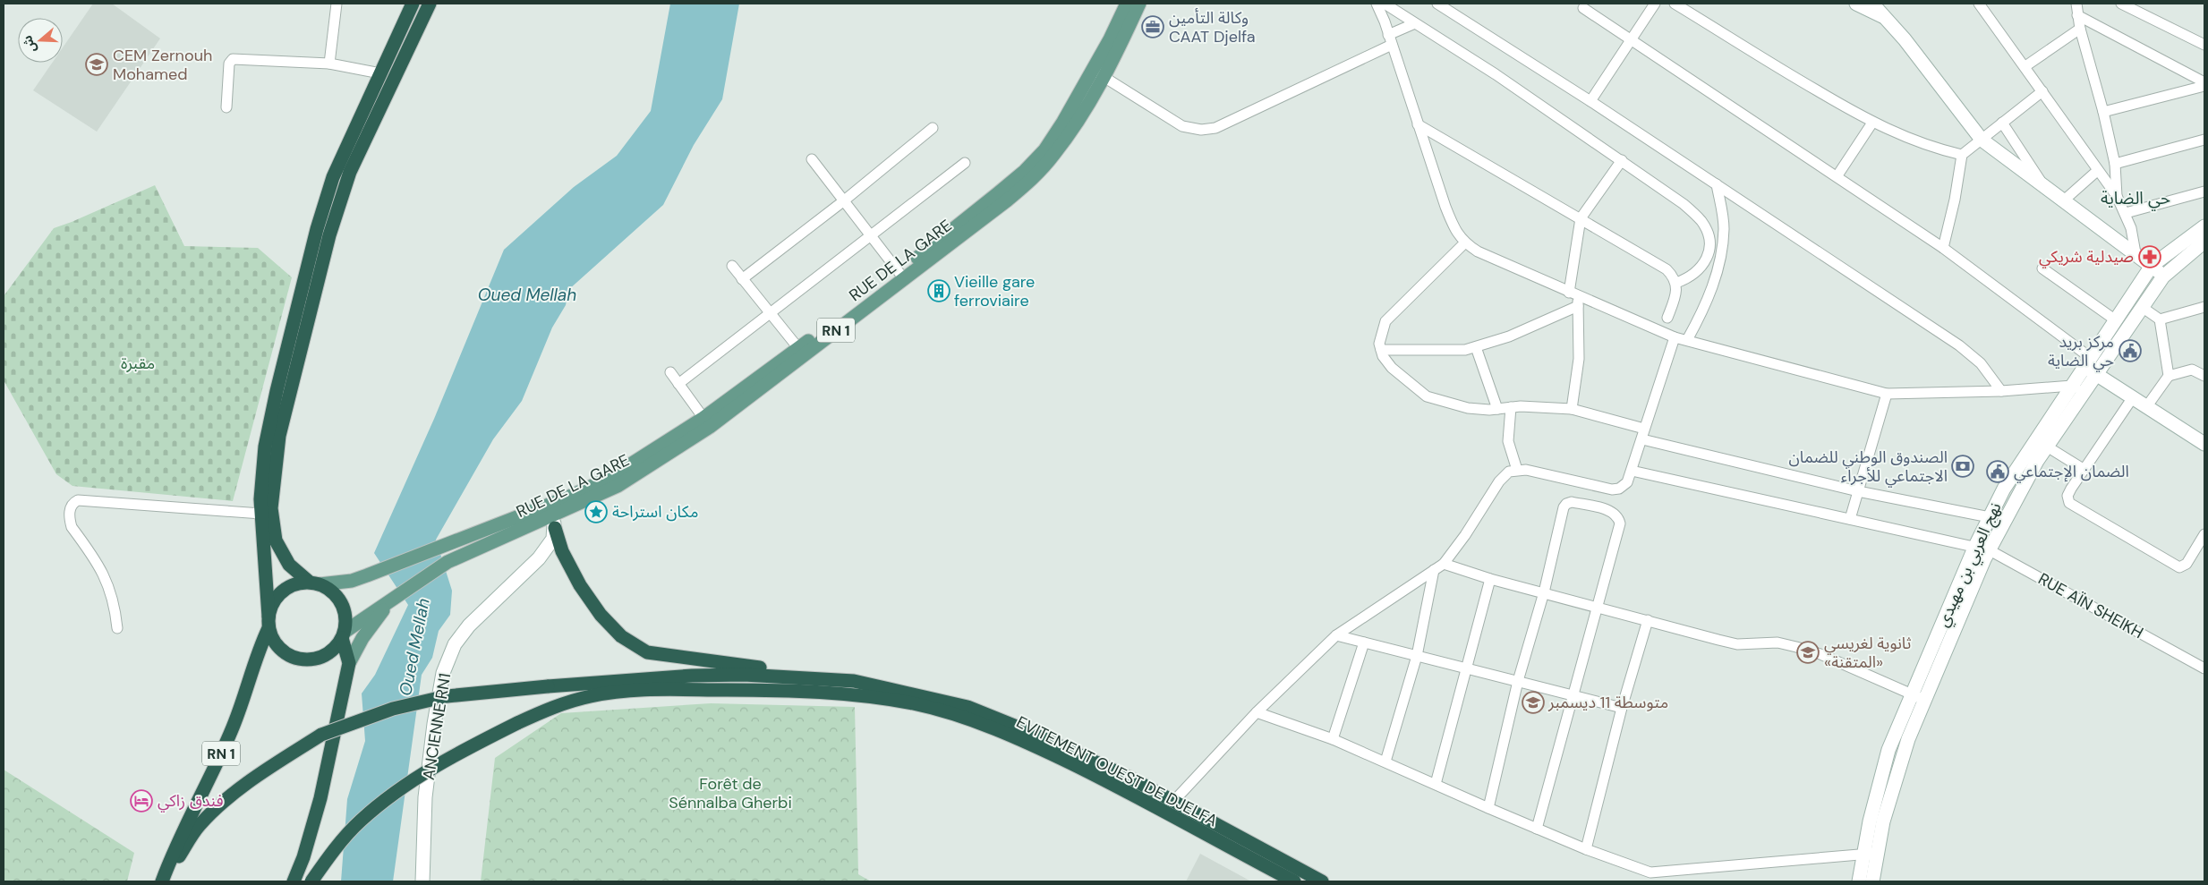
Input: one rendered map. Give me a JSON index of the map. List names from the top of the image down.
{
  "streets": {
    "highway": ["RN 1", "EVITEMENT OUEST DE DJELFA"],
    "main road": ["RUE DE LA GARE", "نهج العربي بن مهيدي", "ANCIENNE RN1"],
    "street": ["RUE AÏN SHEIKH"]
  },
  "crossings": [
    ["RUE DE LA GARE", "RN 1"],
    ["RUE DE LA GARE", "ANCIENNE RN1"],
    ["نهج العربي بن مهيدي", "RUE AÏN SHEIKH"]
  ],
  "districts": ["حي الضاية"],
  "water": ["Oued Mellah"],
  "parks": ["مقبرة", "Forêt de Sénnalba Gherbi"],
  "places": {
    "office": ["وكالة التأمين CAAT Djelfa"],
    "school or university": ["CEM Zernouh Mohamed", "ثانوية لغريسي «المتقنة»", "متوسطة 11 ديسمبر"],
    "pharmacy": ["صيدلية شريكي"],
    "building": ["Vieille gare ferroviaire"],
    "public building": ["مركز بريد حي الضاية", "الضمان الإجتماعي"],
    "bank": ["الصندوق الوطني للضمان الاجتماعي للأجراء"],
    "place": ["مكان استراحة"],
    "hotel": ["فندق زاكي"]
  },
  "north": "left"
}
